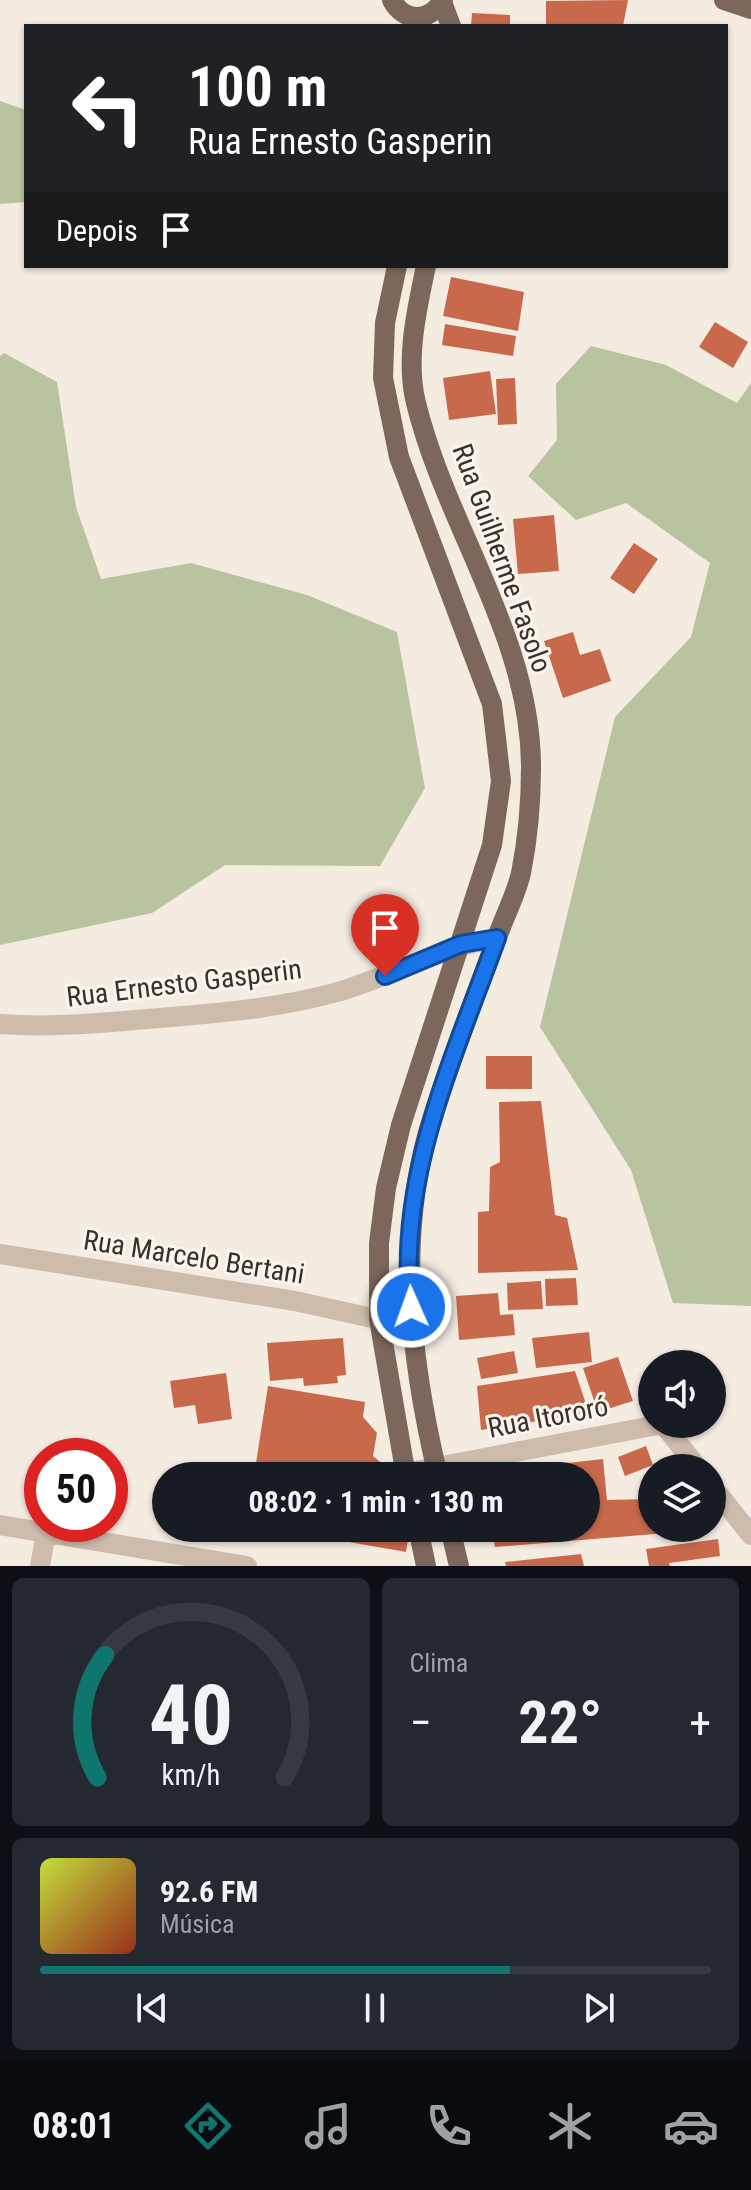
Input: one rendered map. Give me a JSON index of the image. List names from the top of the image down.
{
  "streets": {
    "main road": ["Rua Guilherme Fasolo"],
    "street": ["Rua Ernesto Gasperin", "Rua Marcelo Bertani", "Rua Itororó"]
  },
  "crossings": [
    ["Rua Guilherme Fasolo", "Rua Ernesto Gasperin"],
    ["Rua Guilherme Fasolo", "Rua Marcelo Bertani"]
  ],
  "page": {
    "turn": ["100 m", "Rua Ernesto Gasperin"],
    "then": "Depois",
    "limit": "50",
    "trip": "08:02 · 1 min · 130 m",
    "tile": "Clima",
    "heat": ["−", "22°", "+"],
    "song": ["92.6 FM", "Música"],
    "tabs": "08:01",
    "gauge": ["40", "km/h"]
  }
}
